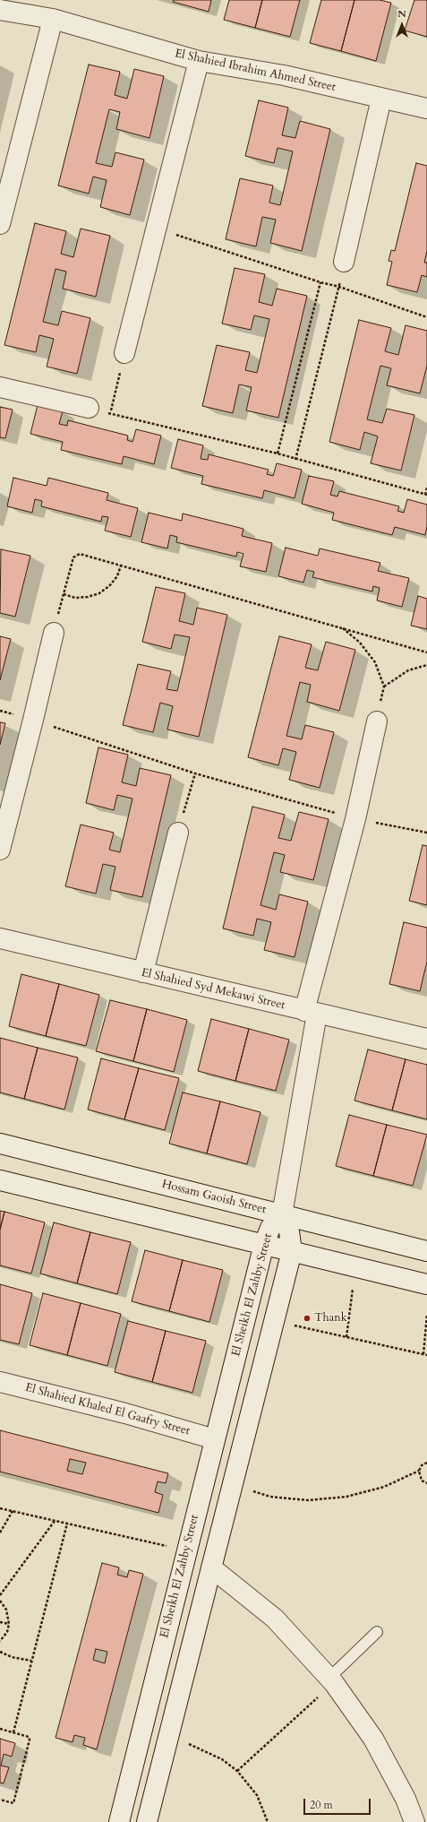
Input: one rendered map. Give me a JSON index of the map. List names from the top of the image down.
{
  "streets": {
    "street": [
      "El Shahied Ibrahim Ahmed Street",
      "El Shahied Syd Mekawi Street",
      "Hossam Gaoish Street",
      "El Sheikh El Zahby Street",
      "El Shahied Khaled El Gaafry Street"
    ]
  },
  "crossings": [
    ["Hossam Gaoish Street", "El Sheikh El Zahby Street"],
    ["El Sheikh El Zahby Street", "El Shahied Khaled El Gaafry Street"]
  ],
  "places": ["Thank"],
  "scale_bar": "20 m",
  "north": "top"
}
